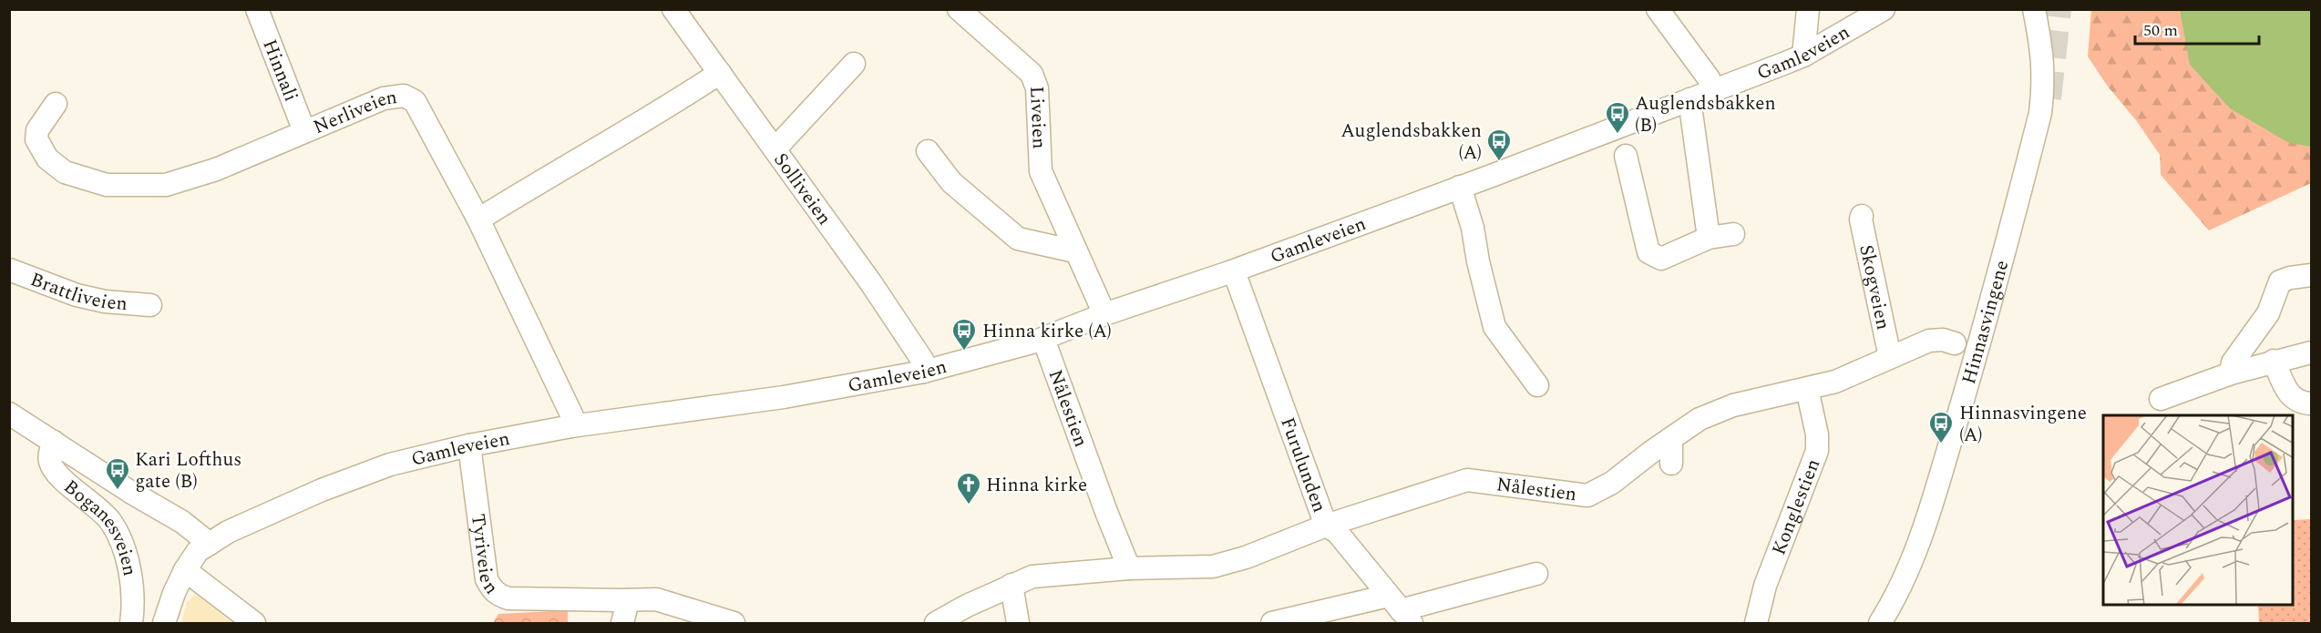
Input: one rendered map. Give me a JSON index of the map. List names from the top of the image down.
{
  "streets": {
    "street": [
      "Gamleveien",
      "Hinnali",
      "Nerliveien",
      "Liveien",
      "Solliveien",
      "Skogveien",
      "Brattliveien",
      "Hinnasvingene",
      "Nålestien",
      "Furulunden",
      "Konglestien",
      "Boganesveien",
      "Tyriveien"
    ]
  },
  "crossings": [
    ["Gamleveien", "Nerliveien"],
    ["Gamleveien", "Liveien"],
    ["Gamleveien", "Solliveien"],
    ["Gamleveien", "Nålestien"],
    ["Gamleveien", "Tyriveien"],
    ["Hinnali", "Nerliveien"],
    ["Skogveien", "Nålestien"],
    ["Nålestien", "Furulunden"],
    ["Nålestien", "Konglestien"]
  ],
  "places": {
    "bus stop": [
      "Auglendsbakken (B)",
      "Auglendsbakken (A)",
      "Hinna kirke (A)",
      "Hinnasvingene (A)",
      "Kari Lofthus gate (B)"
    ],
    "church": ["Hinna kirke"]
  },
  "scale_bar": "50 m"
}
